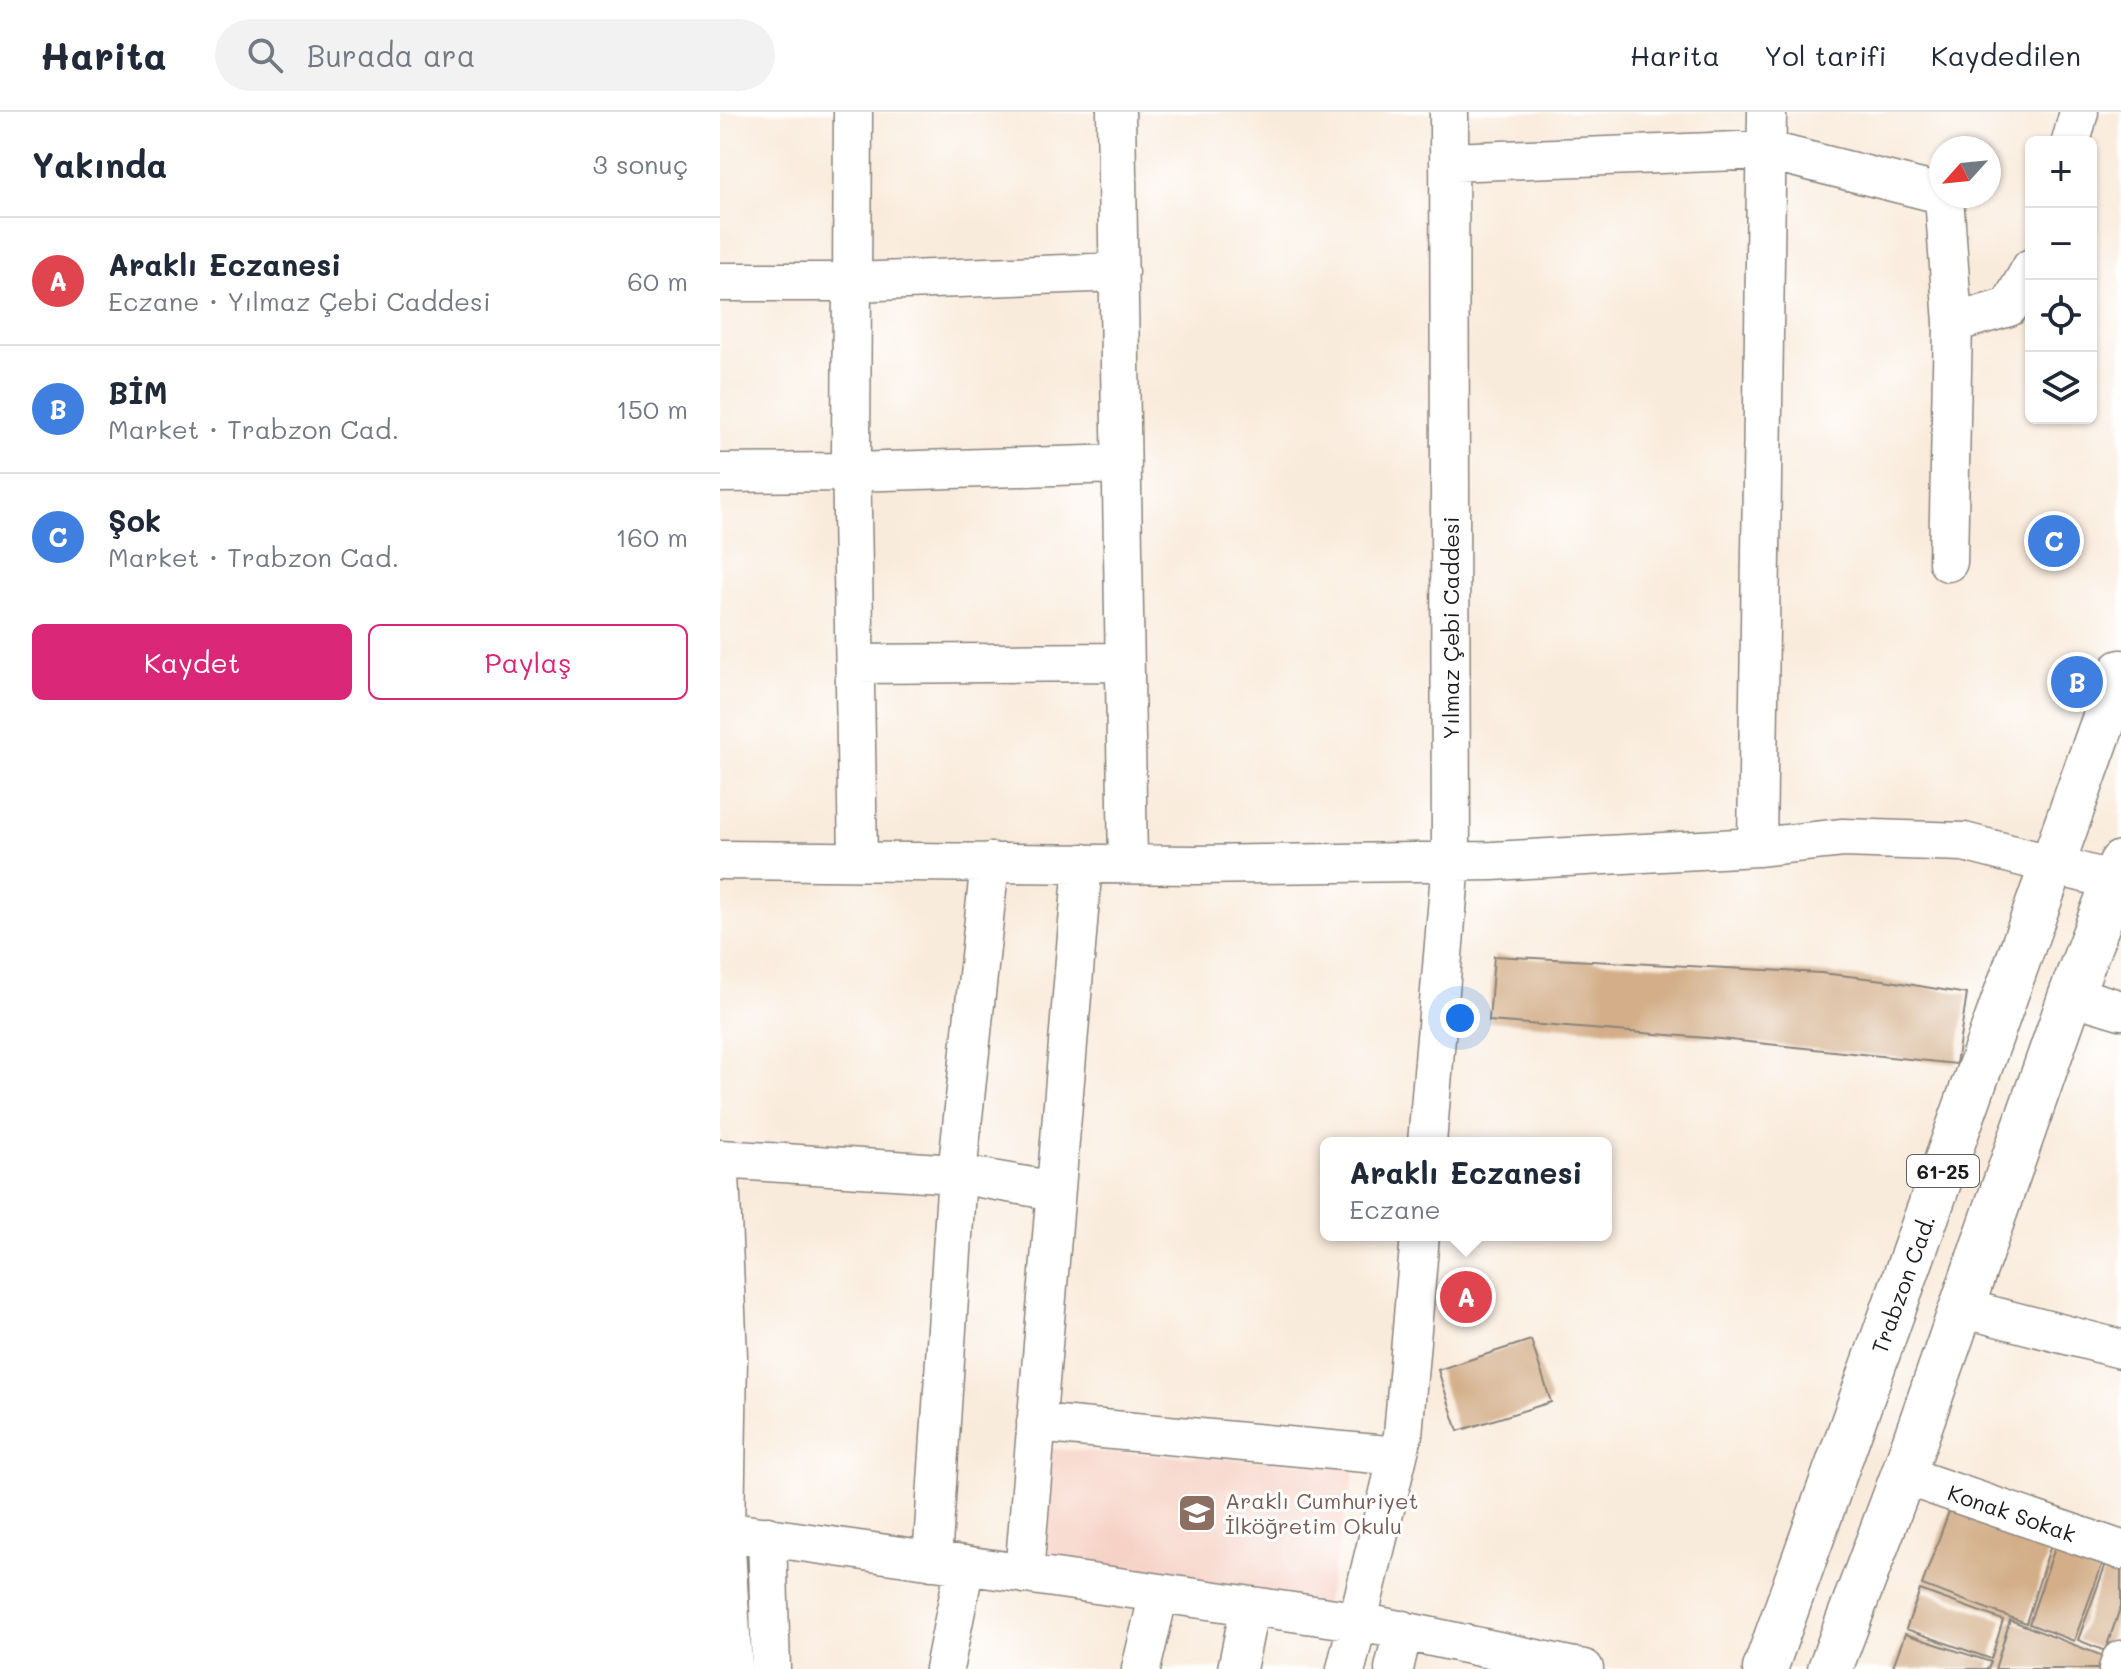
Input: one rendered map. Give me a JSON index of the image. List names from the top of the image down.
{
  "streets": {
    "main road": ["61-25", "Trabzon Cad."],
    "street": ["Yılmaz Çebi Caddesi", "Konak Sokak"]
  },
  "crossings": [
    ["61-25", "Konak Sokak"]
  ],
  "places": {
    "school or university": ["Araklı Cumhuriyet İlköğretim Okulu"]
  },
  "north": "bottom left",
  "page": {
    "header": "Harita",
    "search": "Burada ara",
    "nav": ["Harita", "Yol tarifi", "Kaydedilen"],
    "heading": ["Yakında", "3 sonuç"],
    "map_buttons": ["+", "−"],
    "list": [
      {
        "mark": "A",
        "name": "Araklı Eczanesi",
        "note": "Eczane · Yılmaz Çebi Caddesi",
        "value": "60 m"
      },
      {
        "mark": "B",
        "name": "BİM",
        "note": "Market · Trabzon Cad.",
        "value": "150 m"
      },
      {
        "mark": "C",
        "name": "Şok",
        "note": "Market · Trabzon Cad.",
        "value": "160 m"
      }
    ],
    "pins": ["C", "B", "A"],
    "buttons": ["Kaydet", "Paylaş"],
    "popup": ["Araklı Eczanesi", "Eczane"]
  }
}
